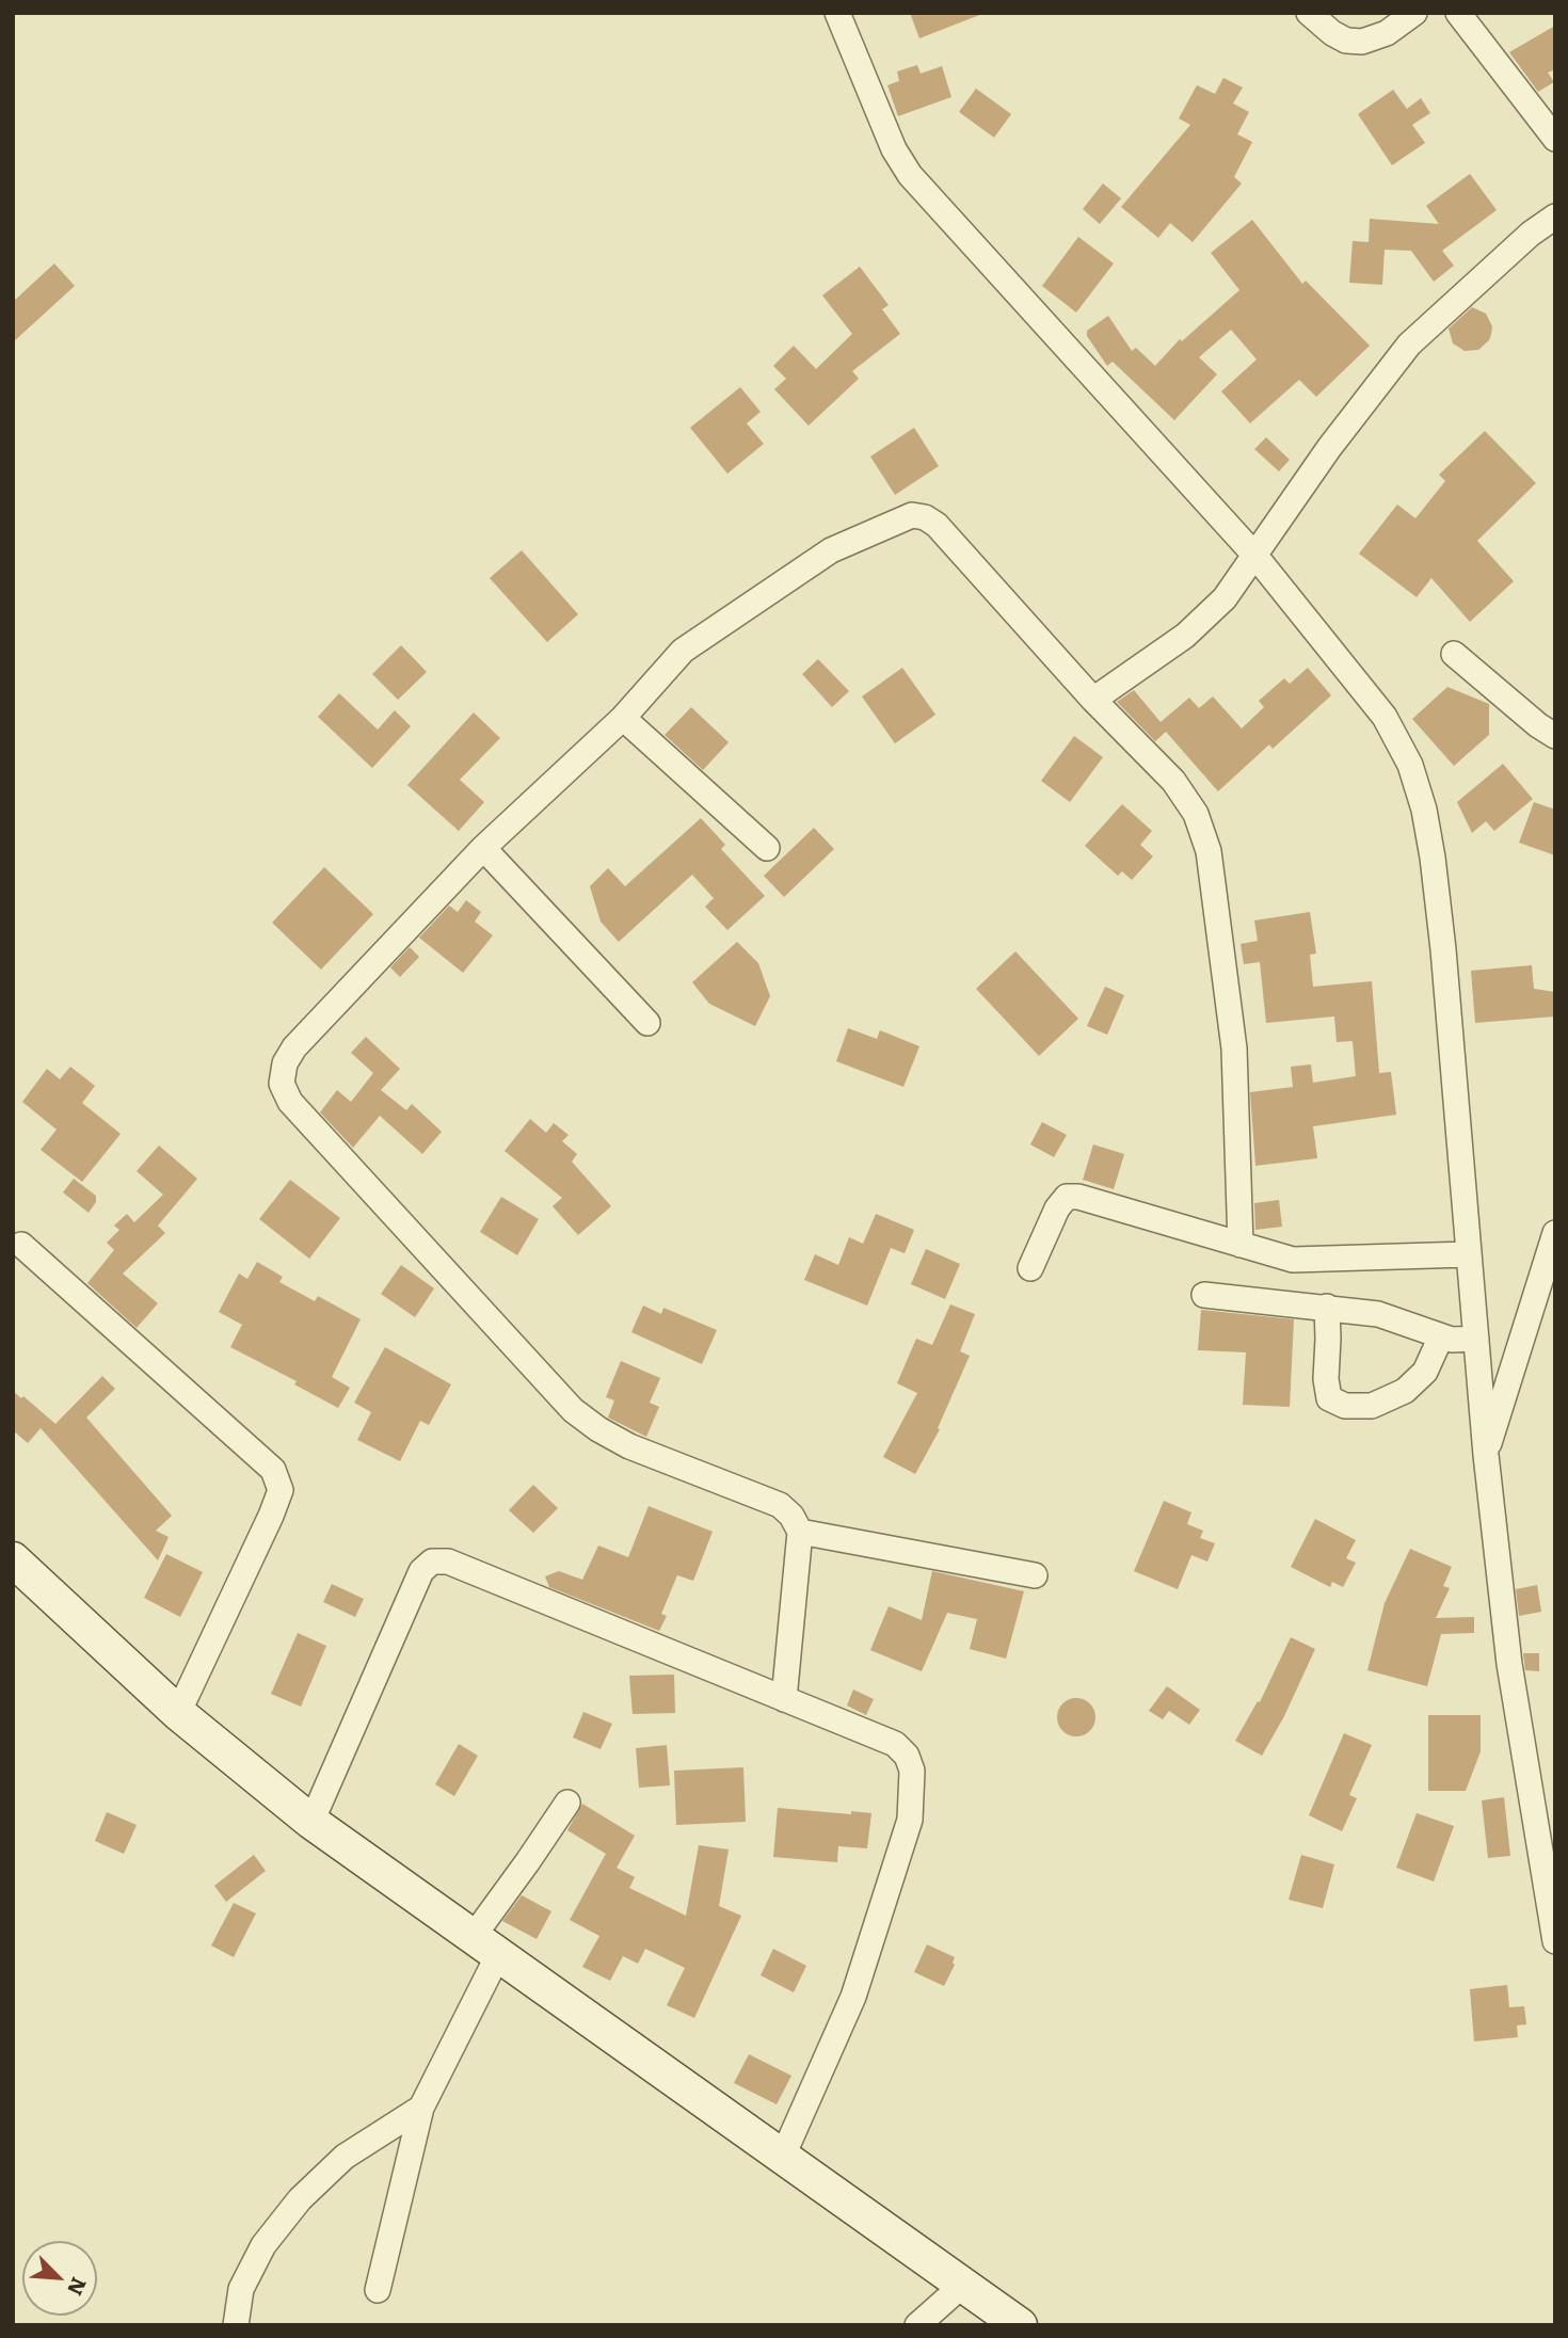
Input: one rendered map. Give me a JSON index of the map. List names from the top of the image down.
{
  "north": "bottom right"
}
